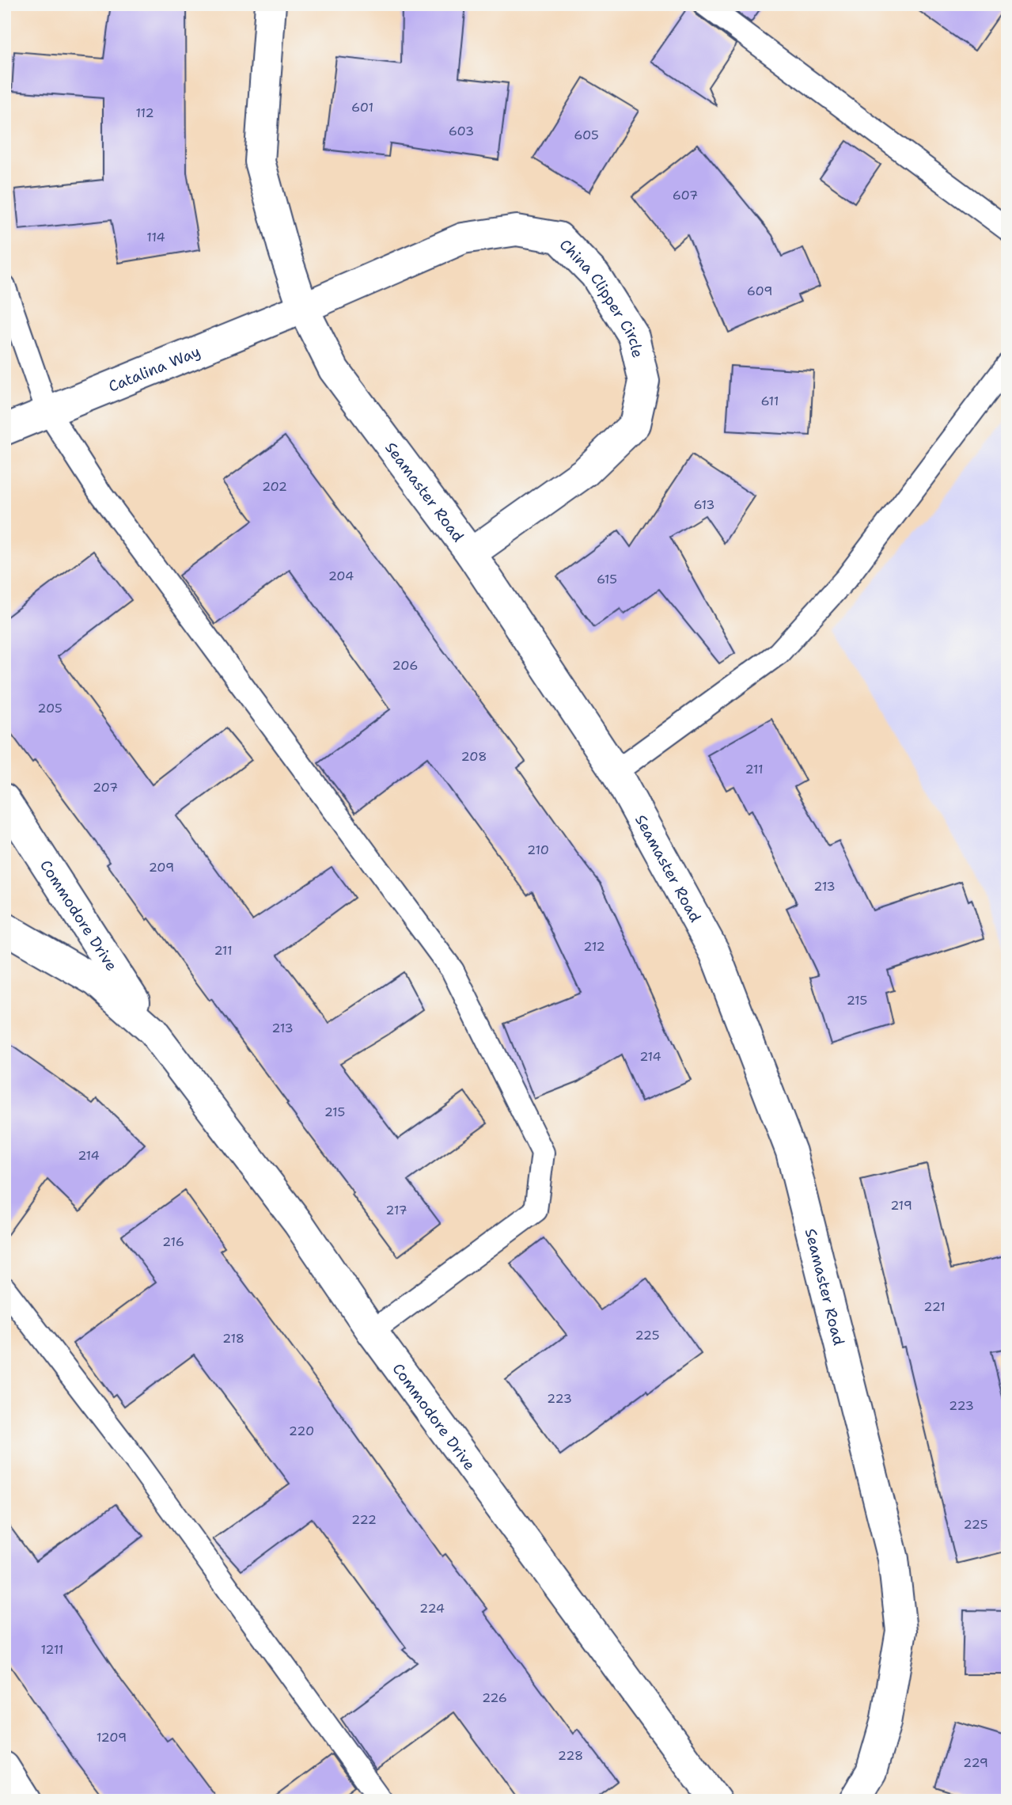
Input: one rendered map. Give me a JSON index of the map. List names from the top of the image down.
{
  "streets": {
    "street": [
      "China Clipper Circle",
      "Catalina Way",
      "Seamaster Road",
      "Commodore Drive"
    ]
  },
  "crossings": [
    ["China Clipper Circle", "Catalina Way"],
    ["China Clipper Circle", "Seamaster Road"],
    ["Catalina Way", "Seamaster Road"]
  ],
  "house_numbers": [
    "601",
    "112",
    "603",
    "605",
    "607",
    "114",
    "609",
    "611",
    "202",
    "613",
    "204",
    "615",
    "206",
    "205",
    "208",
    "211",
    "207",
    "210",
    "209",
    "213",
    "212",
    "211",
    "215",
    "213",
    "214",
    "215",
    "214",
    "219",
    "217",
    "216",
    "221",
    "225",
    "218",
    "223",
    "223",
    "220",
    "222",
    "225",
    "224",
    "1211",
    "226",
    "1209",
    "228",
    "229"
  ]
}
